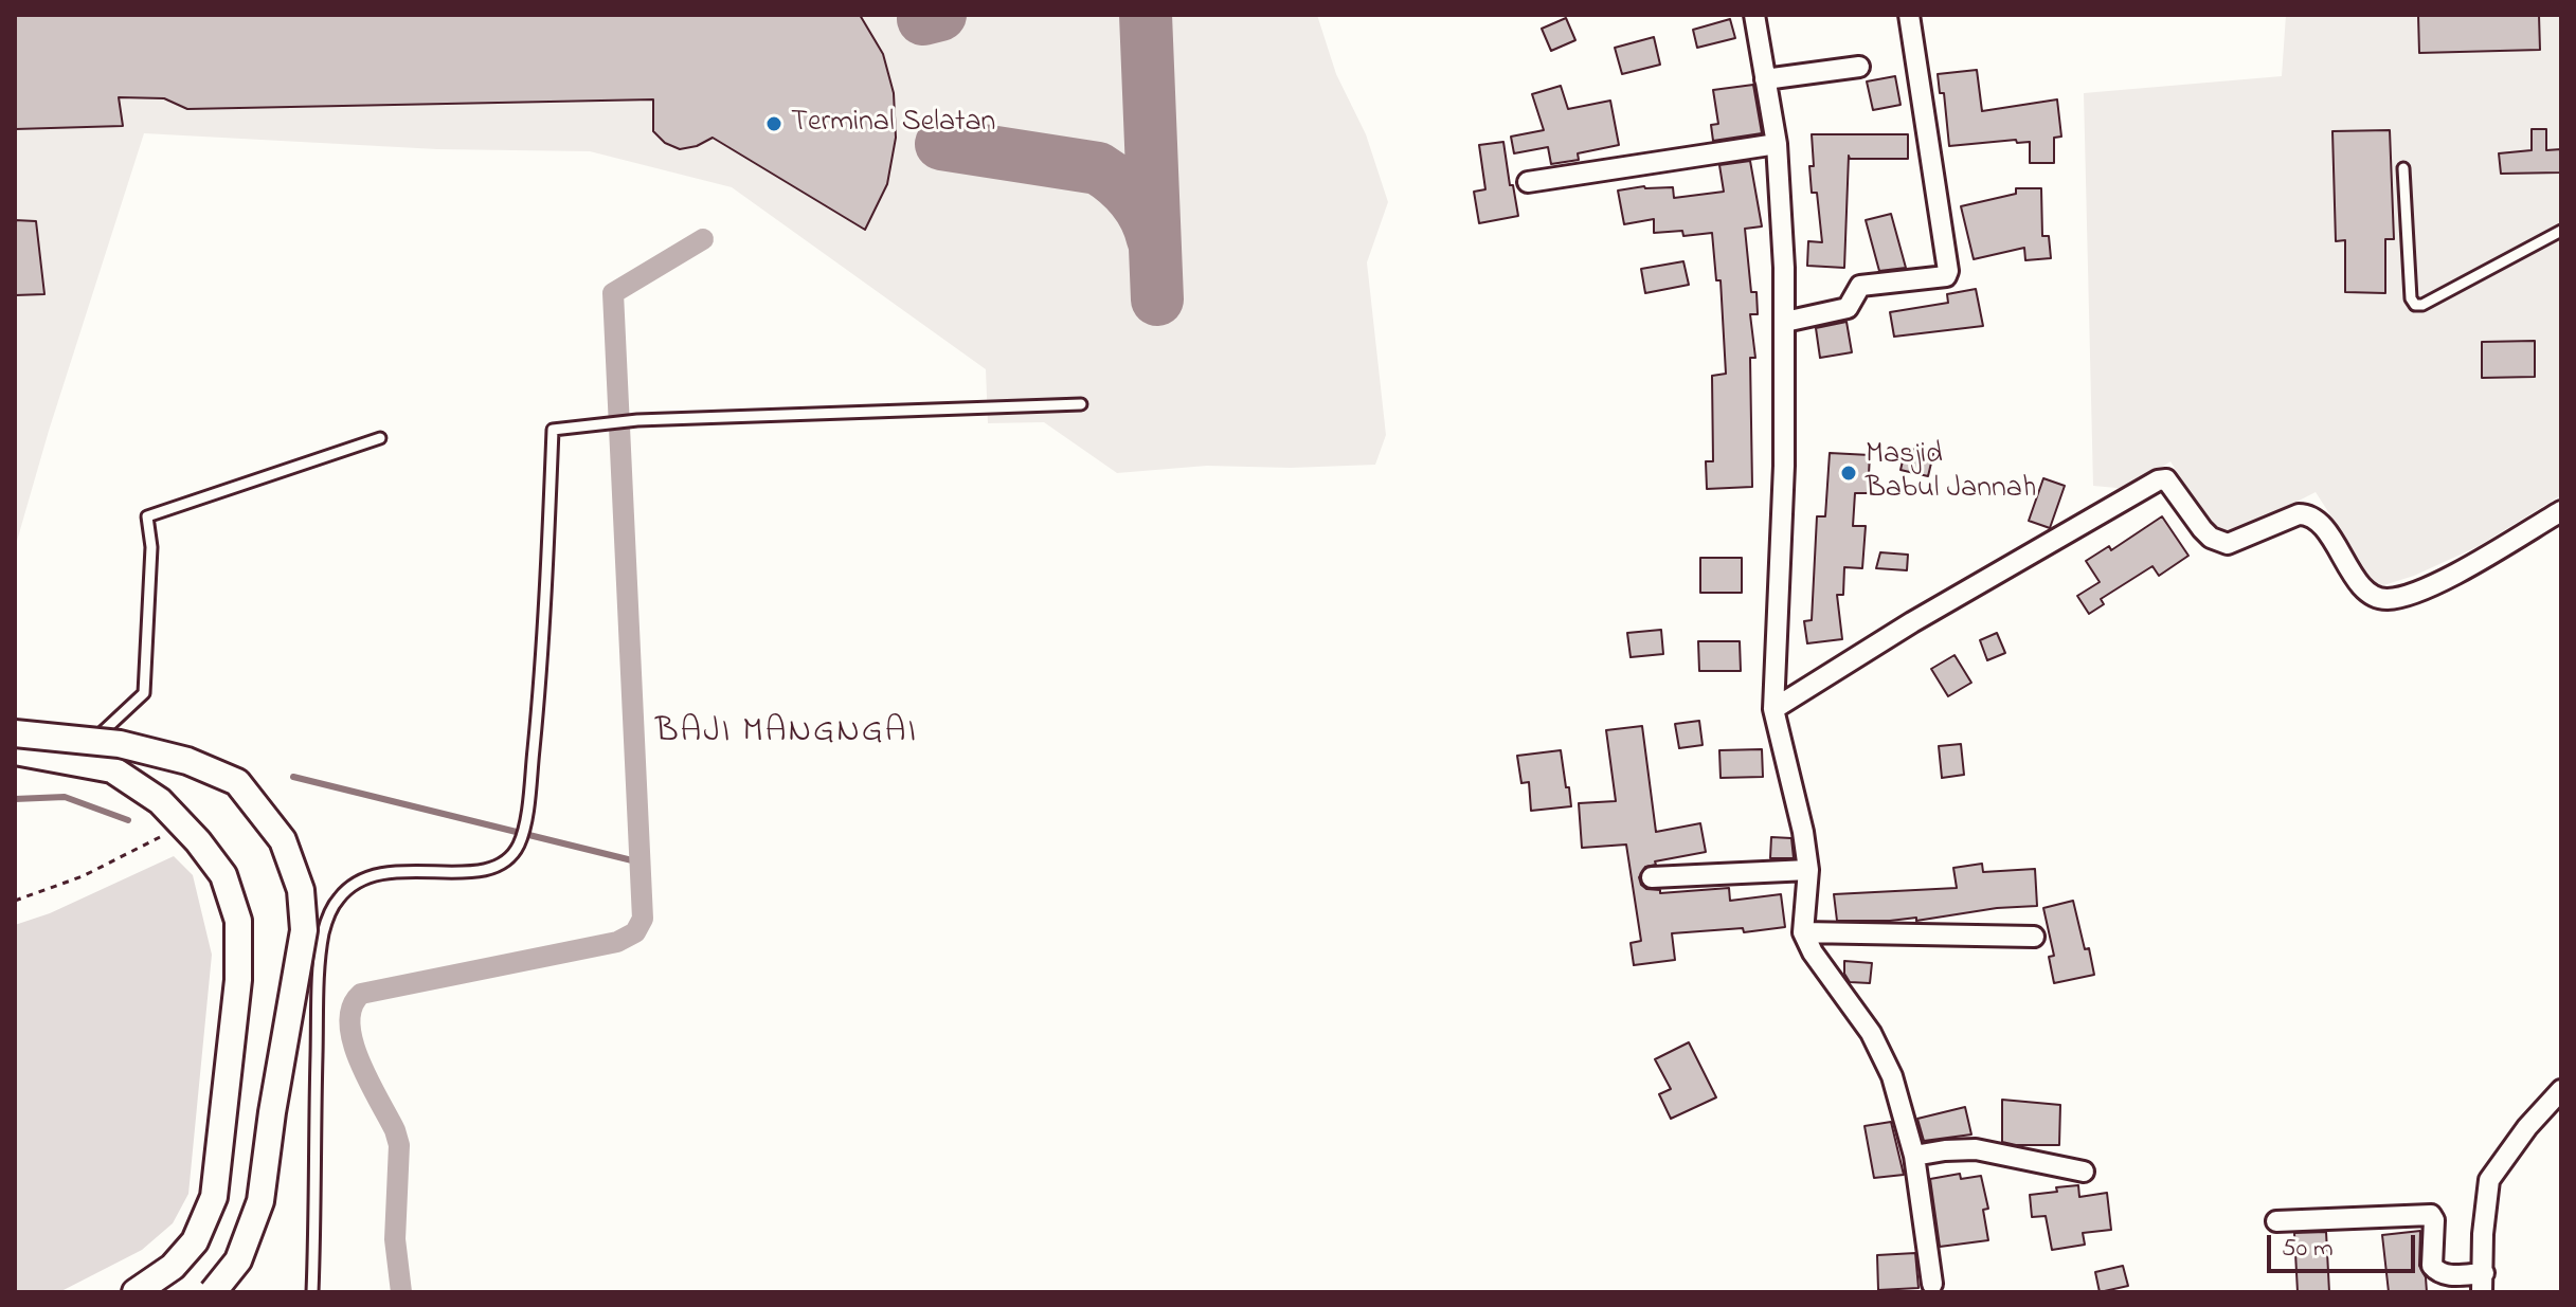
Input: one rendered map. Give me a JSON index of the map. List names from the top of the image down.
{
  "districts": ["BAJI MANGNGAI"],
  "places": ["Terminal Selatan", "Masjid Babul Jannah"],
  "scale_bar": "50 m"
}
